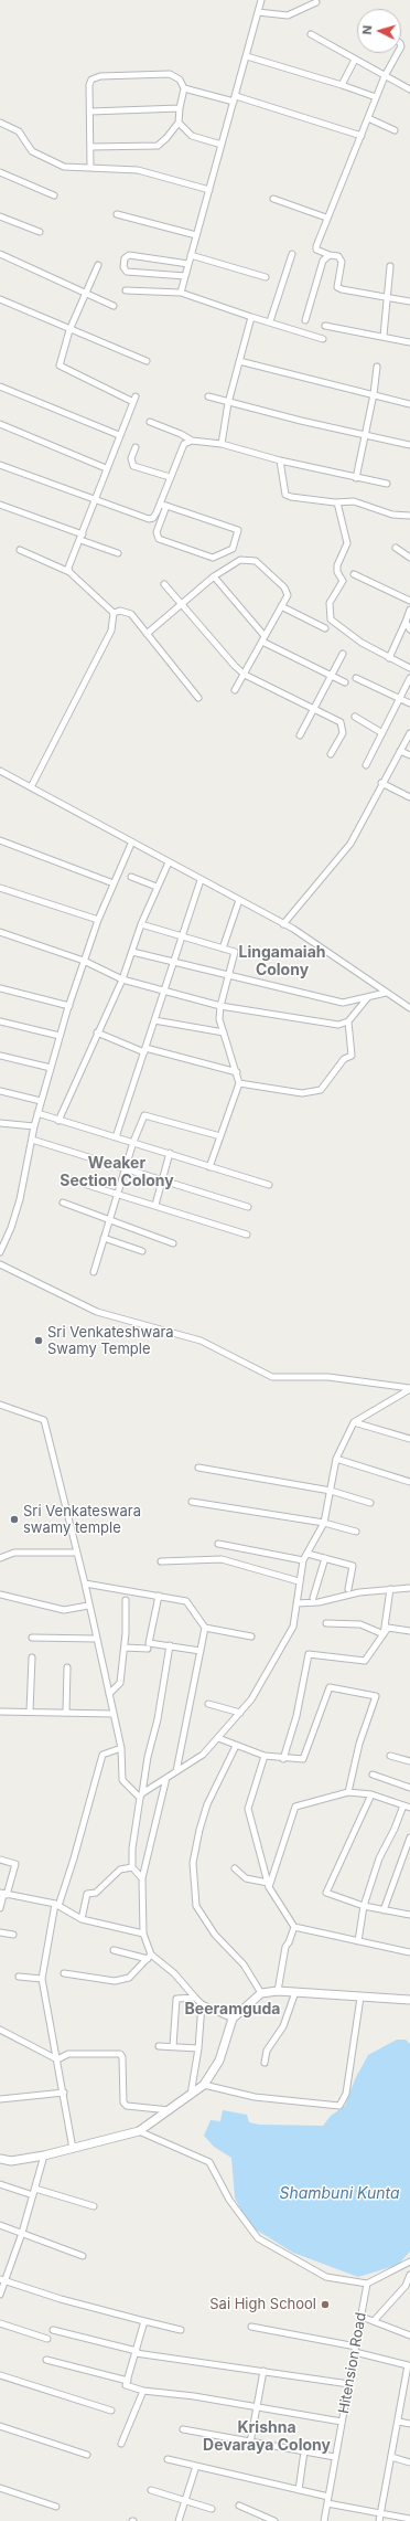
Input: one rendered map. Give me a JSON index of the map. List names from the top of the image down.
{
  "streets": {
    "street": ["Hitension Road"]
  },
  "districts": [
    "Lingamaiah Colony",
    "Weaker Section Colony",
    "Beeramguda",
    "Krishna Devaraya Colony"
  ],
  "water": ["Shambuni Kunta"],
  "places": ["Sri Venkateshwara Swamy Temple", "Sri Venkateswara swamy temple", "Sai High School"],
  "north": "left"
}
